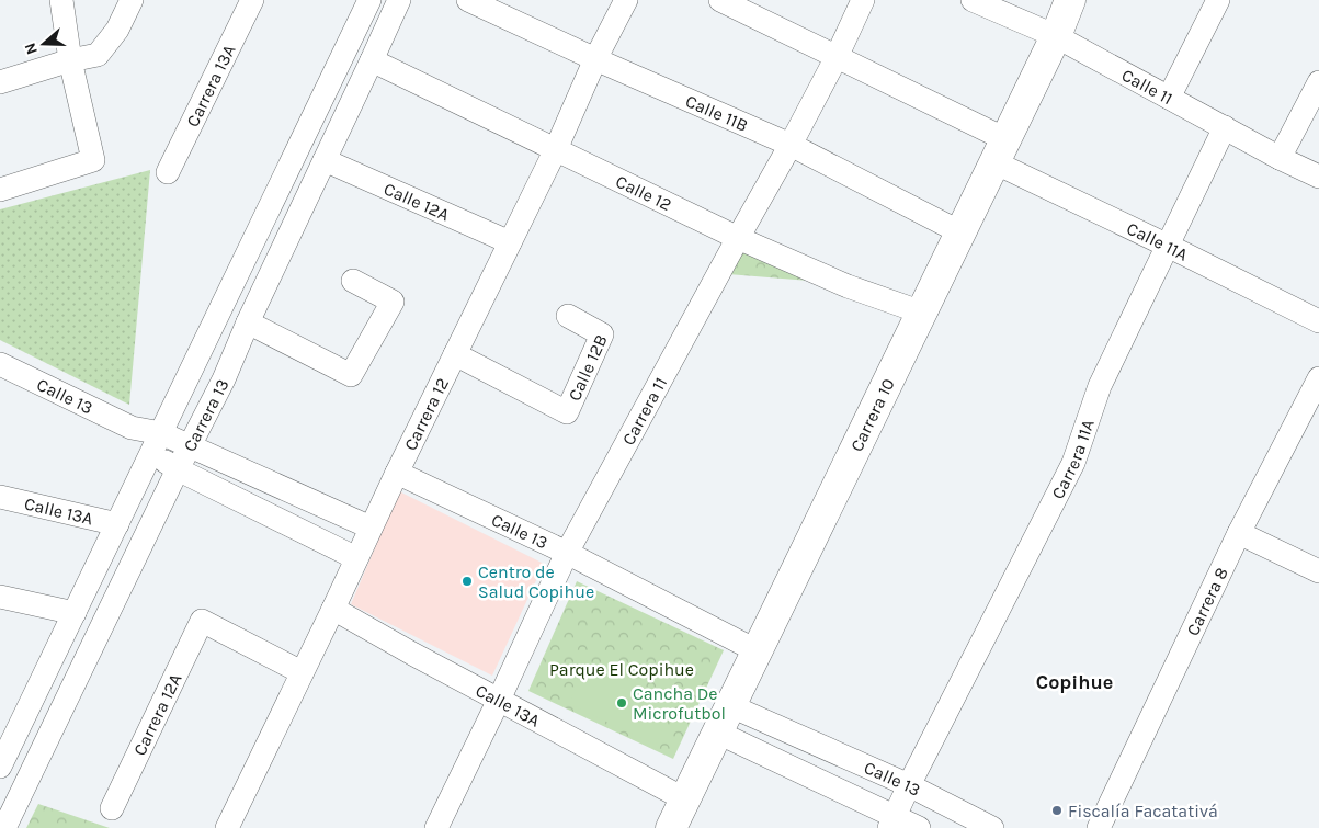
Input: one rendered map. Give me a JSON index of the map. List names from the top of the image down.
{
  "streets": {
    "street": [
      "Carrera 13A",
      "Calle 11",
      "Calle 11B",
      "Calle 12",
      "Calle 12A",
      "Calle 11A",
      "Calle 12B",
      "Calle 13",
      "Carrera 11",
      "Carrera 12",
      "Carrera 10",
      "Carrera 13",
      "Carrera 11A",
      "Calle 13A",
      "Carrera 8",
      "Carrera 12A"
    ]
  },
  "crossings": [
    ["Calle 11", "Carrera 10"],
    ["Calle 11", "Carrera 11A"],
    ["Calle 11B", "Carrera 11"],
    ["Calle 11B", "Carrera 12"],
    ["Calle 11B", "Carrera 10"],
    ["Calle 12", "Carrera 11"],
    ["Calle 12", "Carrera 12"],
    ["Calle 12", "Carrera 10"],
    ["Calle 12", "Carrera 13"],
    ["Calle 12A", "Carrera 12"],
    ["Calle 12A", "Carrera 13"],
    ["Calle 11A", "Carrera 11"],
    ["Calle 11A", "Carrera 10"],
    ["Calle 11A", "Carrera 11A"],
    ["Calle 12B", "Carrera 12"],
    ["Calle 13", "Carrera 11"],
    ["Calle 13", "Carrera 12"],
    ["Calle 13", "Carrera 10"],
    ["Calle 13", "Carrera 13"],
    ["Calle 13", "Carrera 11A"],
    ["Carrera 11", "Calle 13A"],
    ["Carrera 12", "Calle 13A"],
    ["Carrera 12", "Carrera 12A"],
    ["Carrera 10", "Calle 13A"],
    ["Carrera 13", "Calle 13A"]
  ],
  "districts": ["Copihue"],
  "parks": ["Parque El Copihue"],
  "places": ["Centro de Salud Copihue", "Cancha De Microfutbol", "Fiscalía Facatativá"],
  "north": "left"
}
